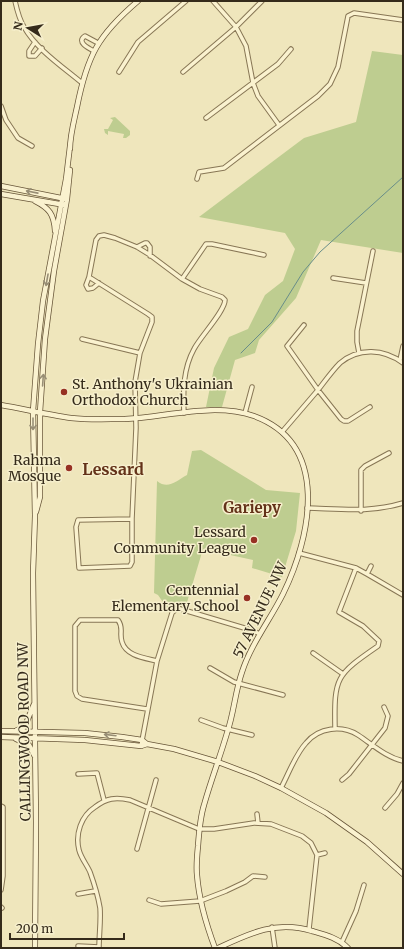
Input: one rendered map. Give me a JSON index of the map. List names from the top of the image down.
{
  "streets": {
    "main road": ["57 AVENUE NW", "CALLINGWOOD ROAD NW"]
  },
  "crossings": [
    ["57 AVENUE NW", "CALLINGWOOD ROAD NW"]
  ],
  "districts": ["Lessard", "Gariepy"],
  "places": [
    "St. Anthony's Ukrainian Orthodox Church",
    "Rahma Mosque",
    "Lessard Community League",
    "Centennial Elementary School"
  ],
  "scale_bar": "200 m",
  "north": "left"
}
